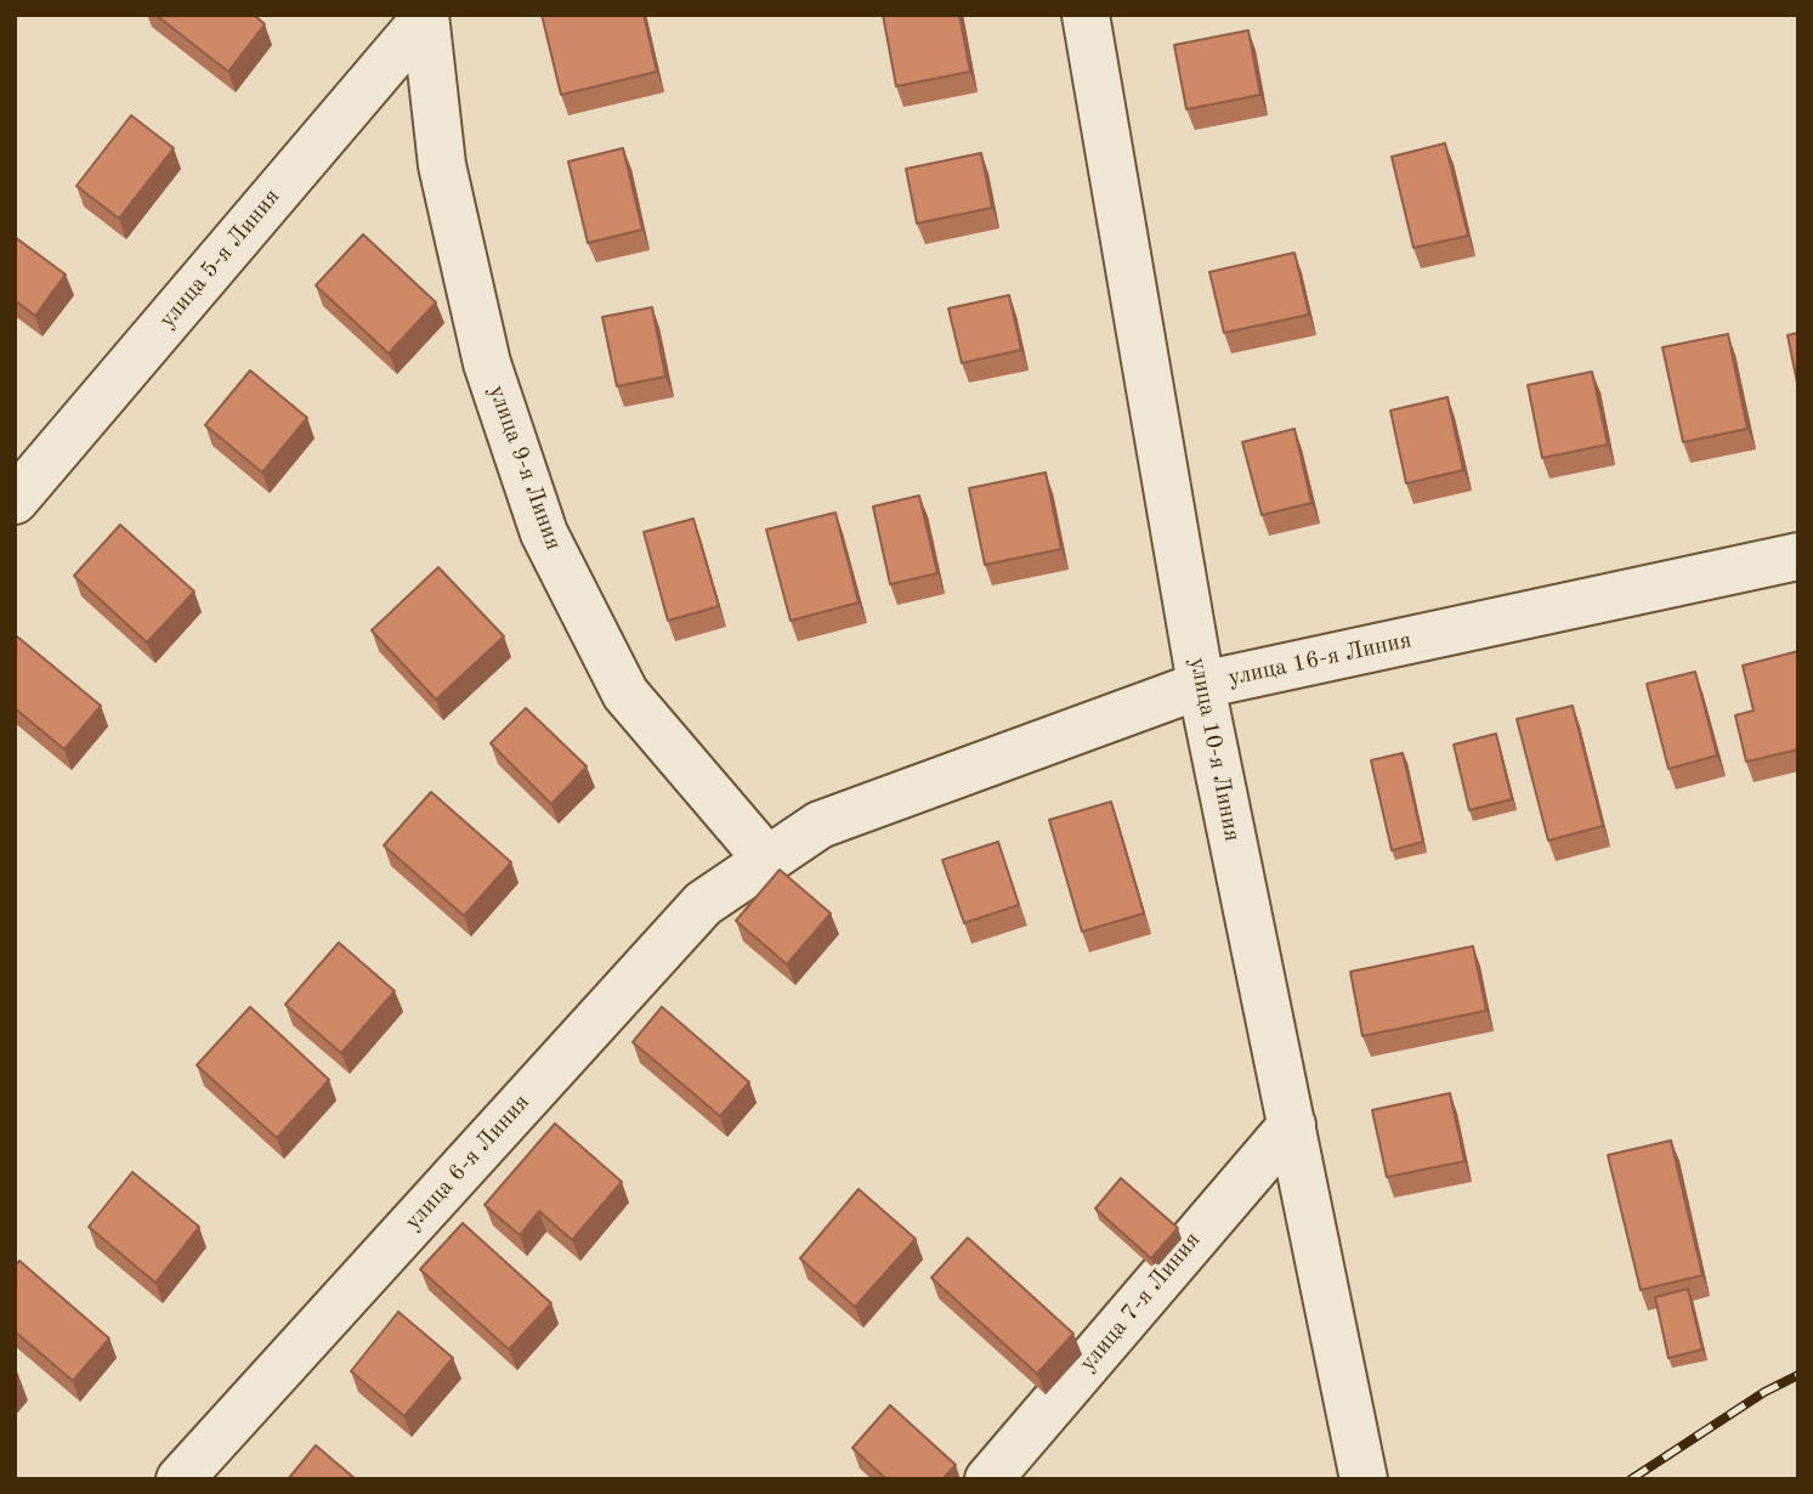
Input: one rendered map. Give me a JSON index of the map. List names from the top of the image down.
{
  "streets": {
    "street": [
      "улица 5-я Линия",
      "улица 9-я Линия",
      "улица 16-я Линия",
      "улица 10-я Линия",
      "улица 6-я Линия",
      "улица 7-я Линия"
    ]
  },
  "crossings": [
    ["улица 5-я Линия", "улица 9-я Линия"],
    ["улица 9-я Линия", "улица 16-я Линия"],
    ["улица 9-я Линия", "улица 6-я Линия"],
    ["улица 16-я Линия", "улица 10-я Линия"],
    ["улица 16-я Линия", "улица 6-я Линия"],
    ["улица 10-я Линия", "улица 7-я Линия"]
  ]
}
